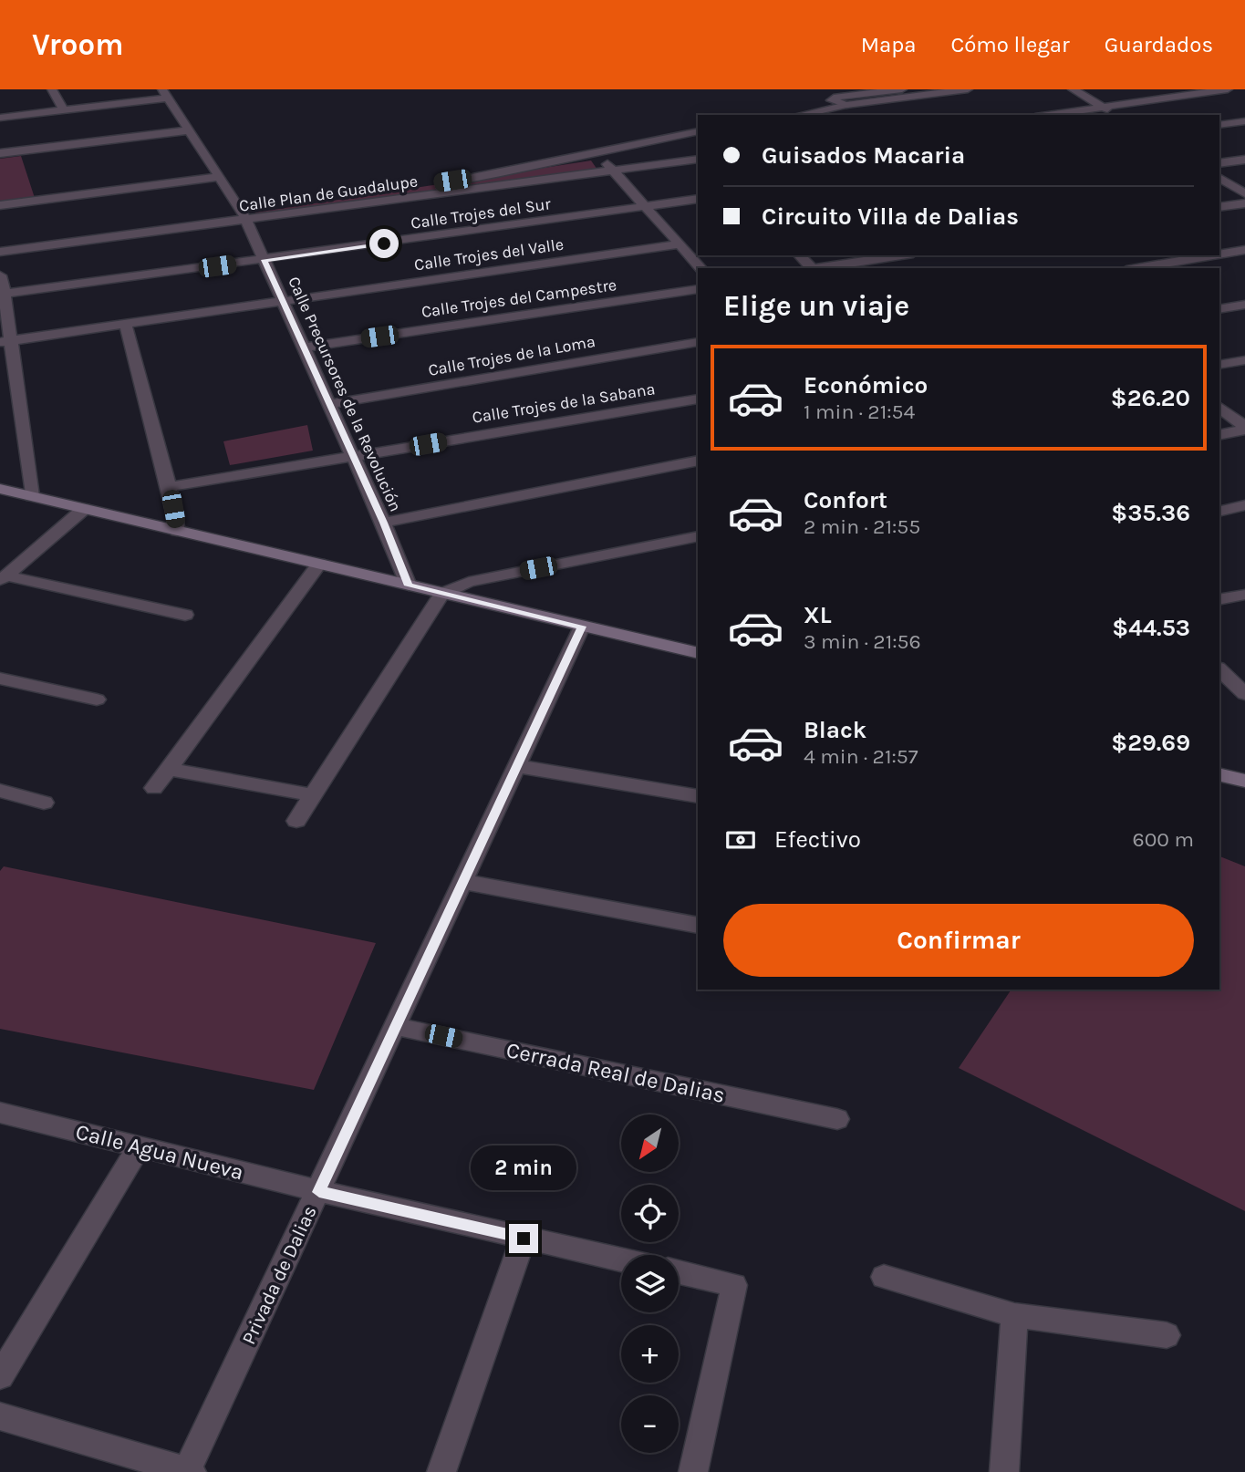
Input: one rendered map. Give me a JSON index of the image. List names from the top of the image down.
{
  "streets": {
    "street": [
      "Calle Plan de Guadalupe",
      "Calle Trojes del Sur",
      "Calle Trojes del Valle",
      "Calle Trojes del Campestre",
      "Calle Trojes de la Loma",
      "Calle Precursores de la Revolución",
      "Calle Trojes de la Sabana",
      "Cerrada Real de Dalias",
      "Calle Agua Nueva",
      "Privada de Dalias"
    ]
  },
  "crossings": [
    ["Calle Plan de Guadalupe", "Calle Precursores de la Revolución"],
    ["Calle Trojes del Sur", "Calle Precursores de la Revolución"],
    ["Calle Trojes del Valle", "Calle Precursores de la Revolución"],
    ["Calle Trojes del Campestre", "Calle Precursores de la Revolución"],
    ["Calle Trojes de la Loma", "Calle Precursores de la Revolución"],
    ["Calle Precursores de la Revolución", "Calle Trojes de la Sabana"],
    ["Cerrada Real de Dalias", "Privada de Dalias"],
    ["Calle Agua Nueva", "Privada de Dalias"]
  ],
  "north": "bottom left",
  "page": {
    "header": "Vroom",
    "nav": ["Mapa", "Cómo llegar", "Guardados"],
    "banner": ["Guisados Macaria", "Circuito Villa de Dalias"],
    "heading": "Elige un viaje",
    "list": [
      {
        "name": "Económico",
        "note": "1 min · 21:54",
        "value": "$26.20"
      },
      {
        "name": "Confort",
        "note": "2 min · 21:55",
        "value": "$35.36"
      },
      {
        "name": "XL",
        "note": "3 min · 21:56",
        "value": "$44.53"
      },
      {
        "name": "Black",
        "note": "4 min · 21:57",
        "value": "$29.69"
      }
    ],
    "pay": ["Efectivo", "600 m"],
    "buttons": "Confirmar",
    "map_buttons": ["+", "−"],
    "bubble": "2 min"
  }
}
